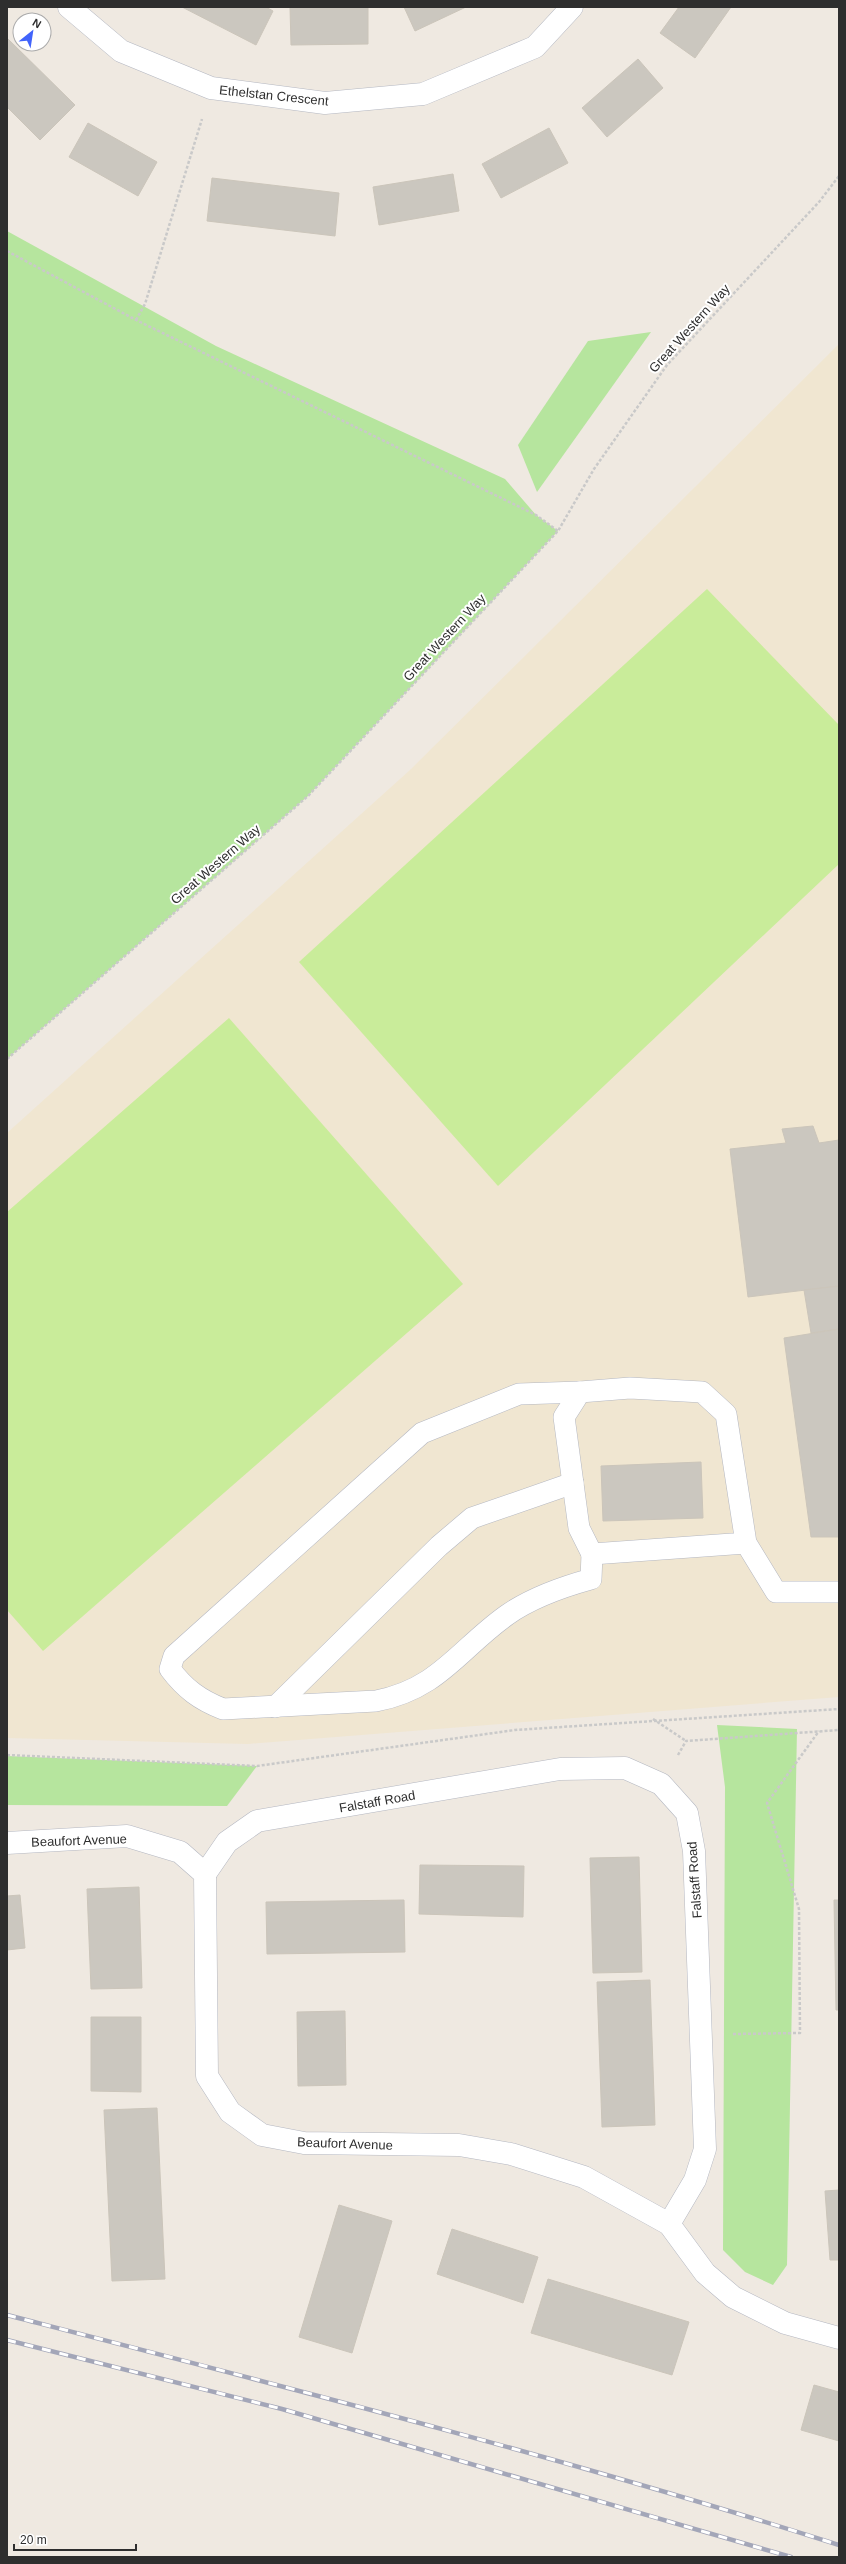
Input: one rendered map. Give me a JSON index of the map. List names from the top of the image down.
{
  "streets": {
    "street": ["Ethelstan Crescent", "Falstaff Road", "Beaufort Avenue"],
    "path": ["Great Western Way"]
  },
  "crossings": [
    ["Falstaff Road", "Beaufort Avenue"]
  ],
  "scale_bar": "20 m",
  "north": "top right"
}
